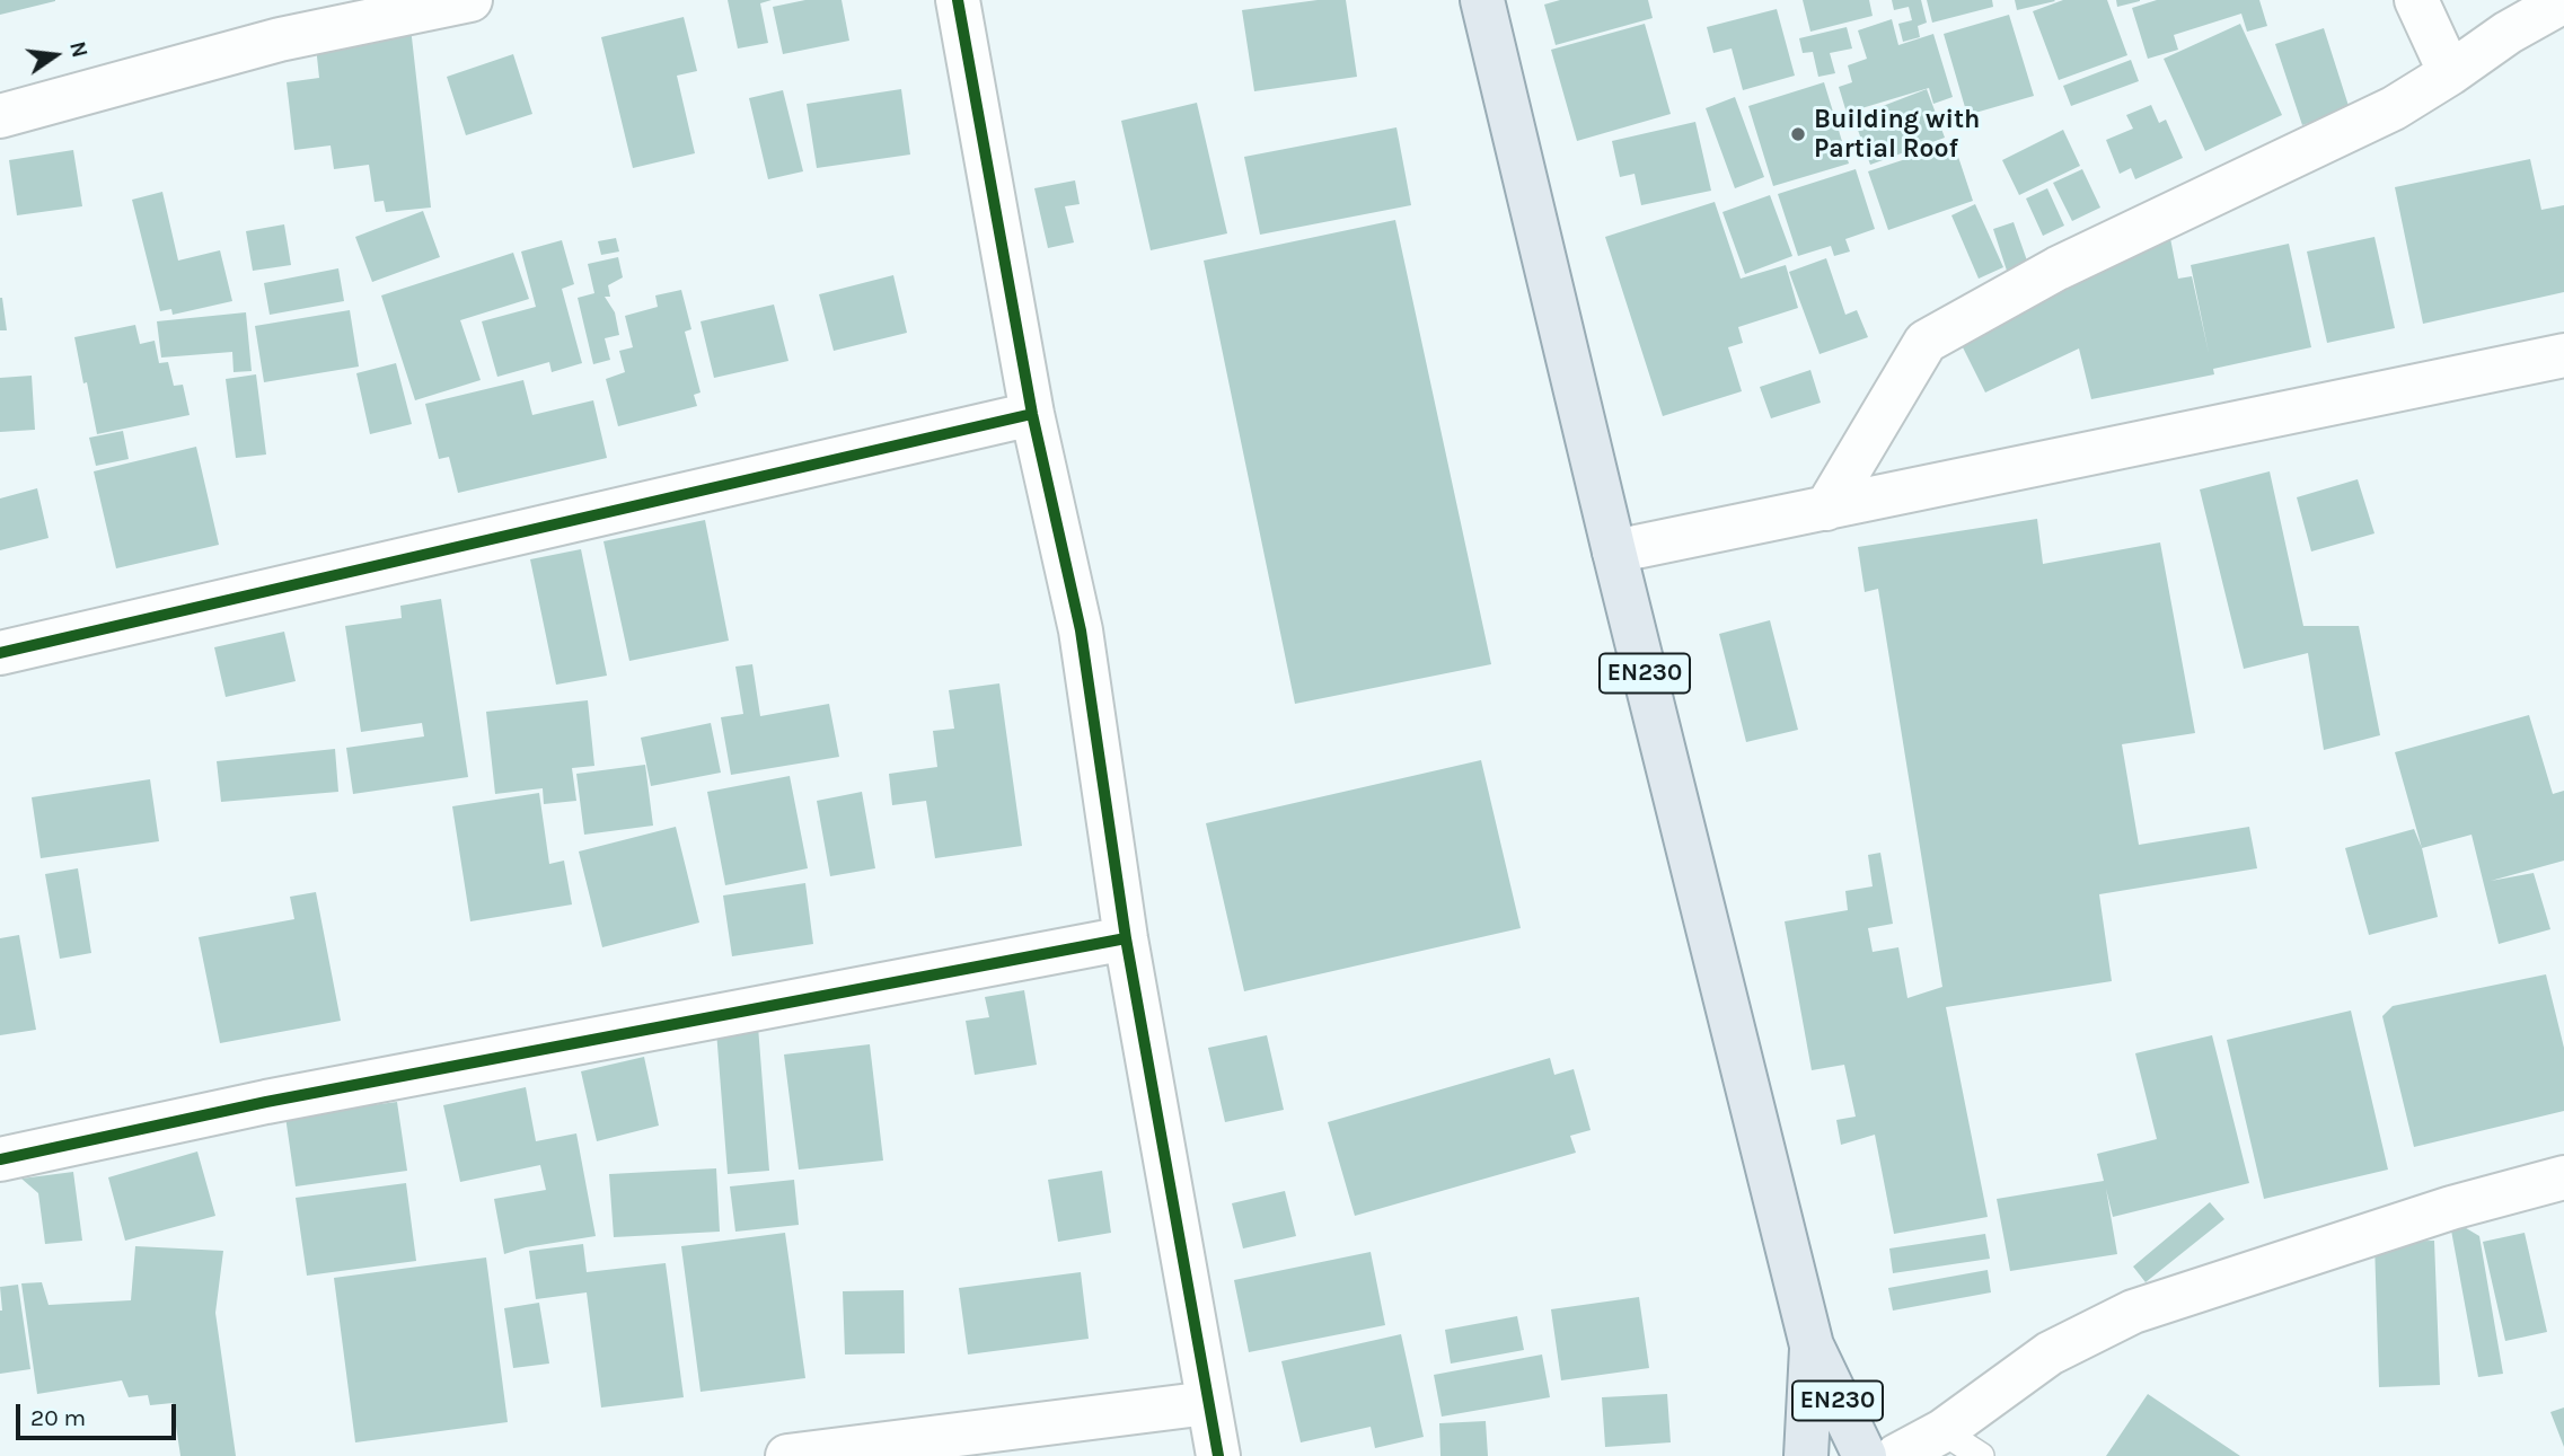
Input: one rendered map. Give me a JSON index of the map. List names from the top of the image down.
{
  "streets": {
    "main road": ["EN230"]
  },
  "places": ["Building with Partial Roof"],
  "scale_bar": "20 m",
  "north": "right"
}
